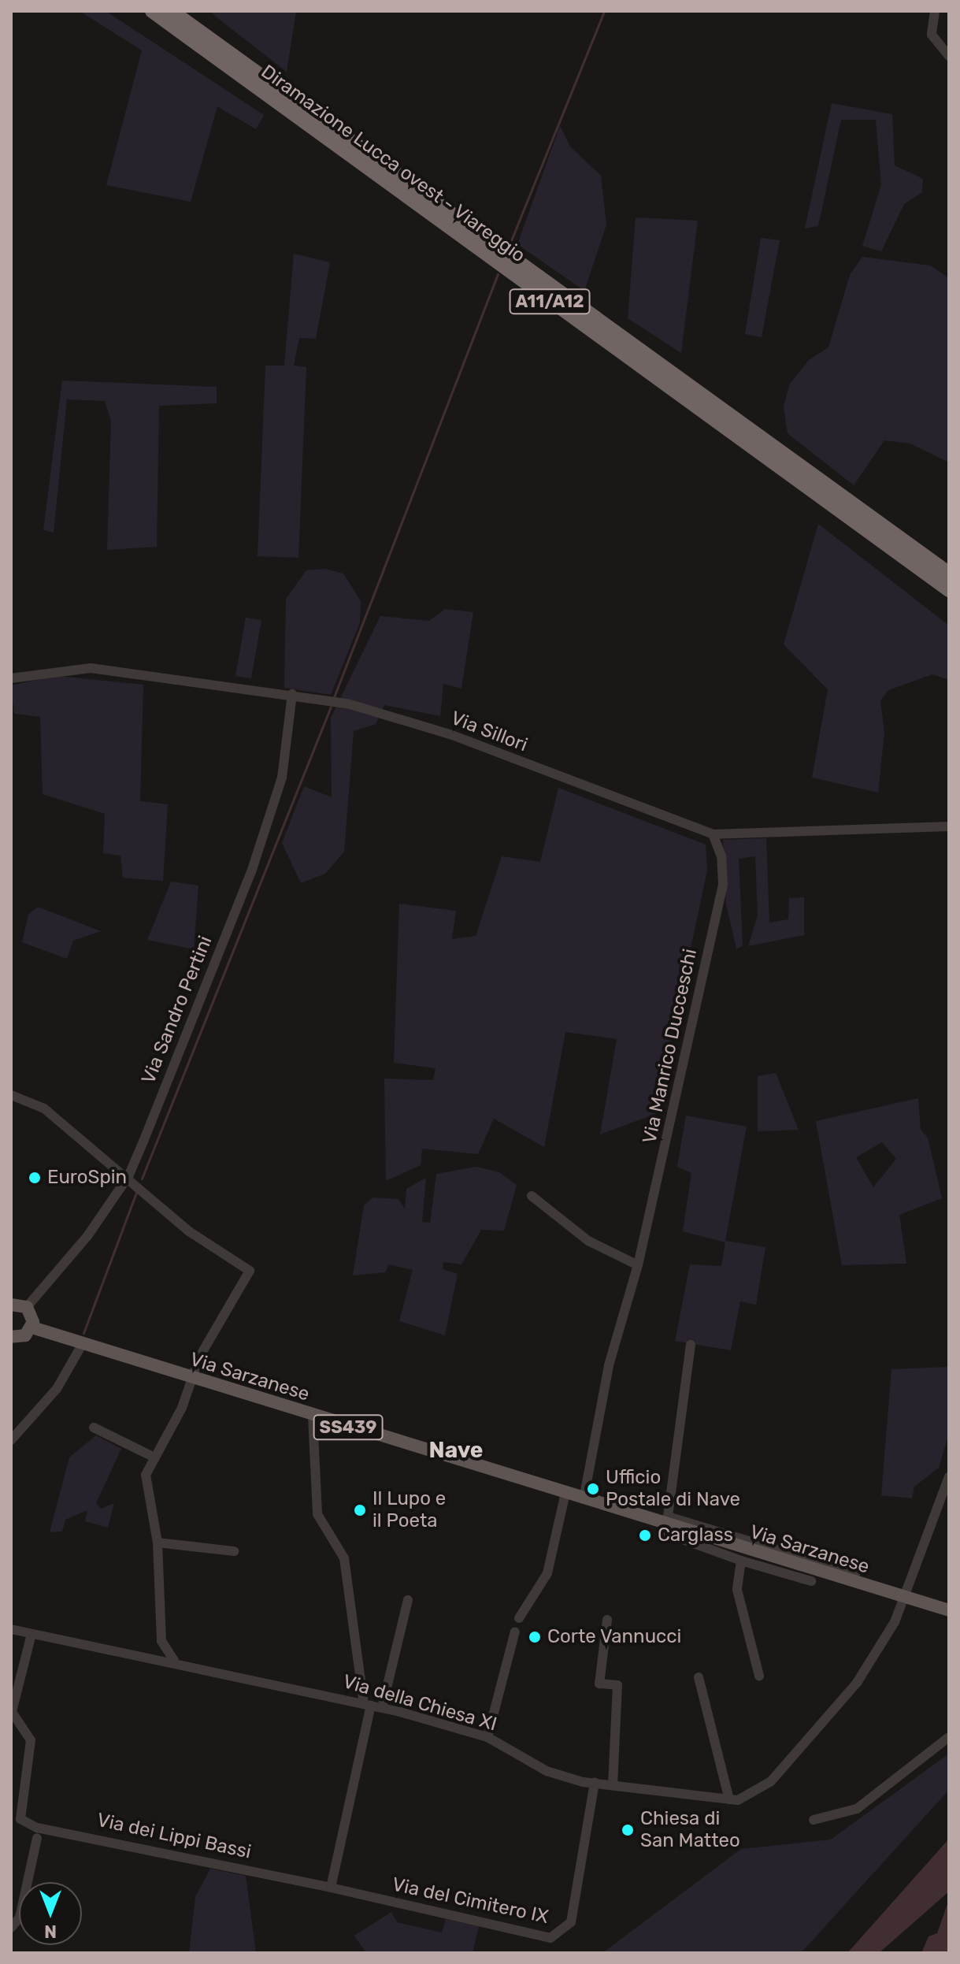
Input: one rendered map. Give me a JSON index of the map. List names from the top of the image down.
{
  "streets": {
    "highway": ["Diramazione Lucca ovest - Viareggio", "A11/A12"],
    "main road": ["Via Sarzanese", "SS439"],
    "street": [
      "Via Sillori",
      "Via Sandro Pertini",
      "Via Manrico Ducceschi",
      "Via della Chiesa XI",
      "Via dei Lippi Bassi",
      "Via del Cimitero IX"
    ]
  },
  "crossings": [
    ["Via Sillori", "Via Sandro Pertini"],
    ["Via Sillori", "Via Manrico Ducceschi"],
    ["Via Manrico Ducceschi", "Via Sarzanese"],
    ["Via Sarzanese", "Via della Chiesa XI"],
    ["Via della Chiesa XI", "Via dei Lippi Bassi"],
    ["Via della Chiesa XI", "Via del Cimitero IX"],
    ["Via dei Lippi Bassi", "Via del Cimitero IX"]
  ],
  "districts": ["Nave"],
  "places": [
    "EuroSpin",
    "Ufficio Postale di Nave",
    "Il Lupo e il Poeta",
    "Carglass",
    "Corte Vannucci",
    "Chiesa di San Matteo"
  ],
  "north": "bottom"
}
